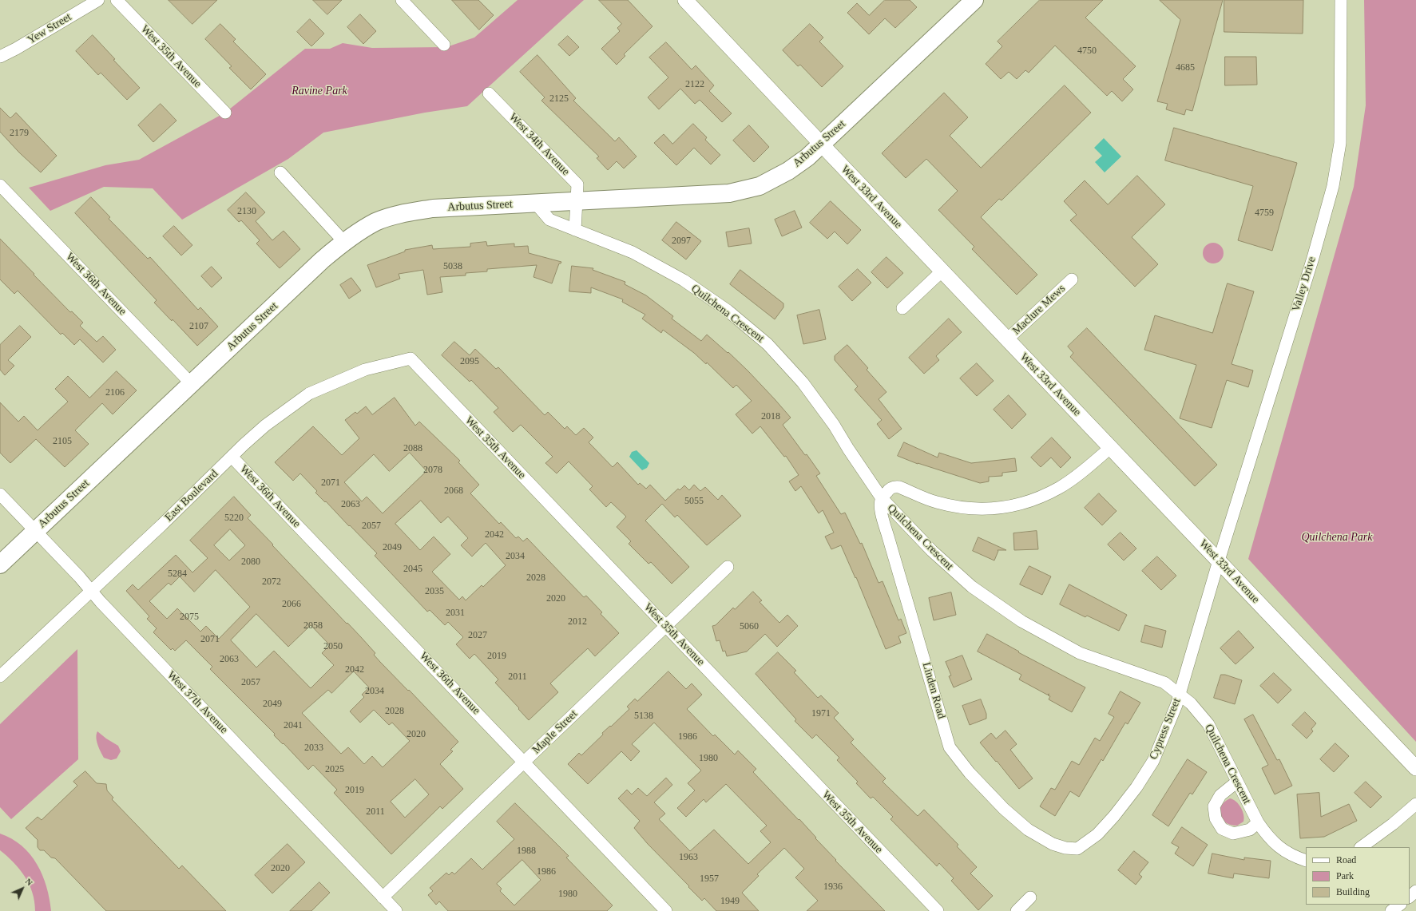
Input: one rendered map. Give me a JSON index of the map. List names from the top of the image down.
{
  "streets": {
    "main road": ["Arbutus Street"],
    "street": [
      "Yew Street",
      "West 35th Avenue",
      "West 34th Avenue",
      "West 33rd Avenue",
      "West 36th Avenue",
      "Valley Drive",
      "Maclure Mews",
      "Quilchena Crescent",
      "East Boulevard",
      "Linden Road",
      "West 37th Avenue",
      "Cypress Street",
      "Maple Street"
    ]
  },
  "crossings": [
    ["West 35th Avenue", "East Boulevard"],
    ["West 35th Avenue", "Maple Street"],
    ["Arbutus Street", "West 34th Avenue"],
    ["Arbutus Street", "West 33rd Avenue"],
    ["Arbutus Street", "West 36th Avenue"],
    ["Arbutus Street", "Quilchena Crescent"],
    ["Arbutus Street", "West 37th Avenue"],
    ["West 34th Avenue", "Quilchena Crescent"],
    ["West 33rd Avenue", "Valley Drive"],
    ["West 33rd Avenue", "Maclure Mews"],
    ["West 33rd Avenue", "Cypress Street"],
    ["West 36th Avenue", "East Boulevard"],
    ["West 36th Avenue", "Maple Street"],
    ["Valley Drive", "Cypress Street"],
    ["Quilchena Crescent", "Linden Road"],
    ["Quilchena Crescent", "Cypress Street"],
    ["East Boulevard", "West 37th Avenue"],
    ["Linden Road", "Cypress Street"],
    ["West 37th Avenue", "Maple Street"]
  ],
  "parks": ["Ravine Park", "Quilchena Park"],
  "house_numbers": [
    "4750",
    "4685",
    "2122",
    "2125",
    "2179",
    "2130",
    "4759",
    "2097",
    "5038",
    "2107",
    "2095",
    "2106",
    "2018",
    "2105",
    "2088",
    "2078",
    "2071",
    "2068",
    "5055",
    "2063",
    "5220",
    "2057",
    "2042",
    "2049",
    "2034",
    "2080",
    "2045",
    "5284",
    "2028",
    "2072",
    "2035",
    "2020",
    "2066",
    "2031",
    "2075",
    "2012",
    "2058",
    "5060",
    "2027",
    "2071",
    "2050",
    "2019",
    "2063",
    "2042",
    "2011",
    "2057",
    "2034",
    "2049",
    "2028",
    "1971",
    "5138",
    "2041",
    "2020",
    "1986",
    "2033",
    "1980",
    "2025",
    "2019",
    "2011",
    "1988",
    "1963",
    "2020",
    "1986",
    "1957",
    "1936",
    "1980",
    "1949"
  ],
  "legend": ["Road", "Park", "Building"],
  "north": "top right"
}
